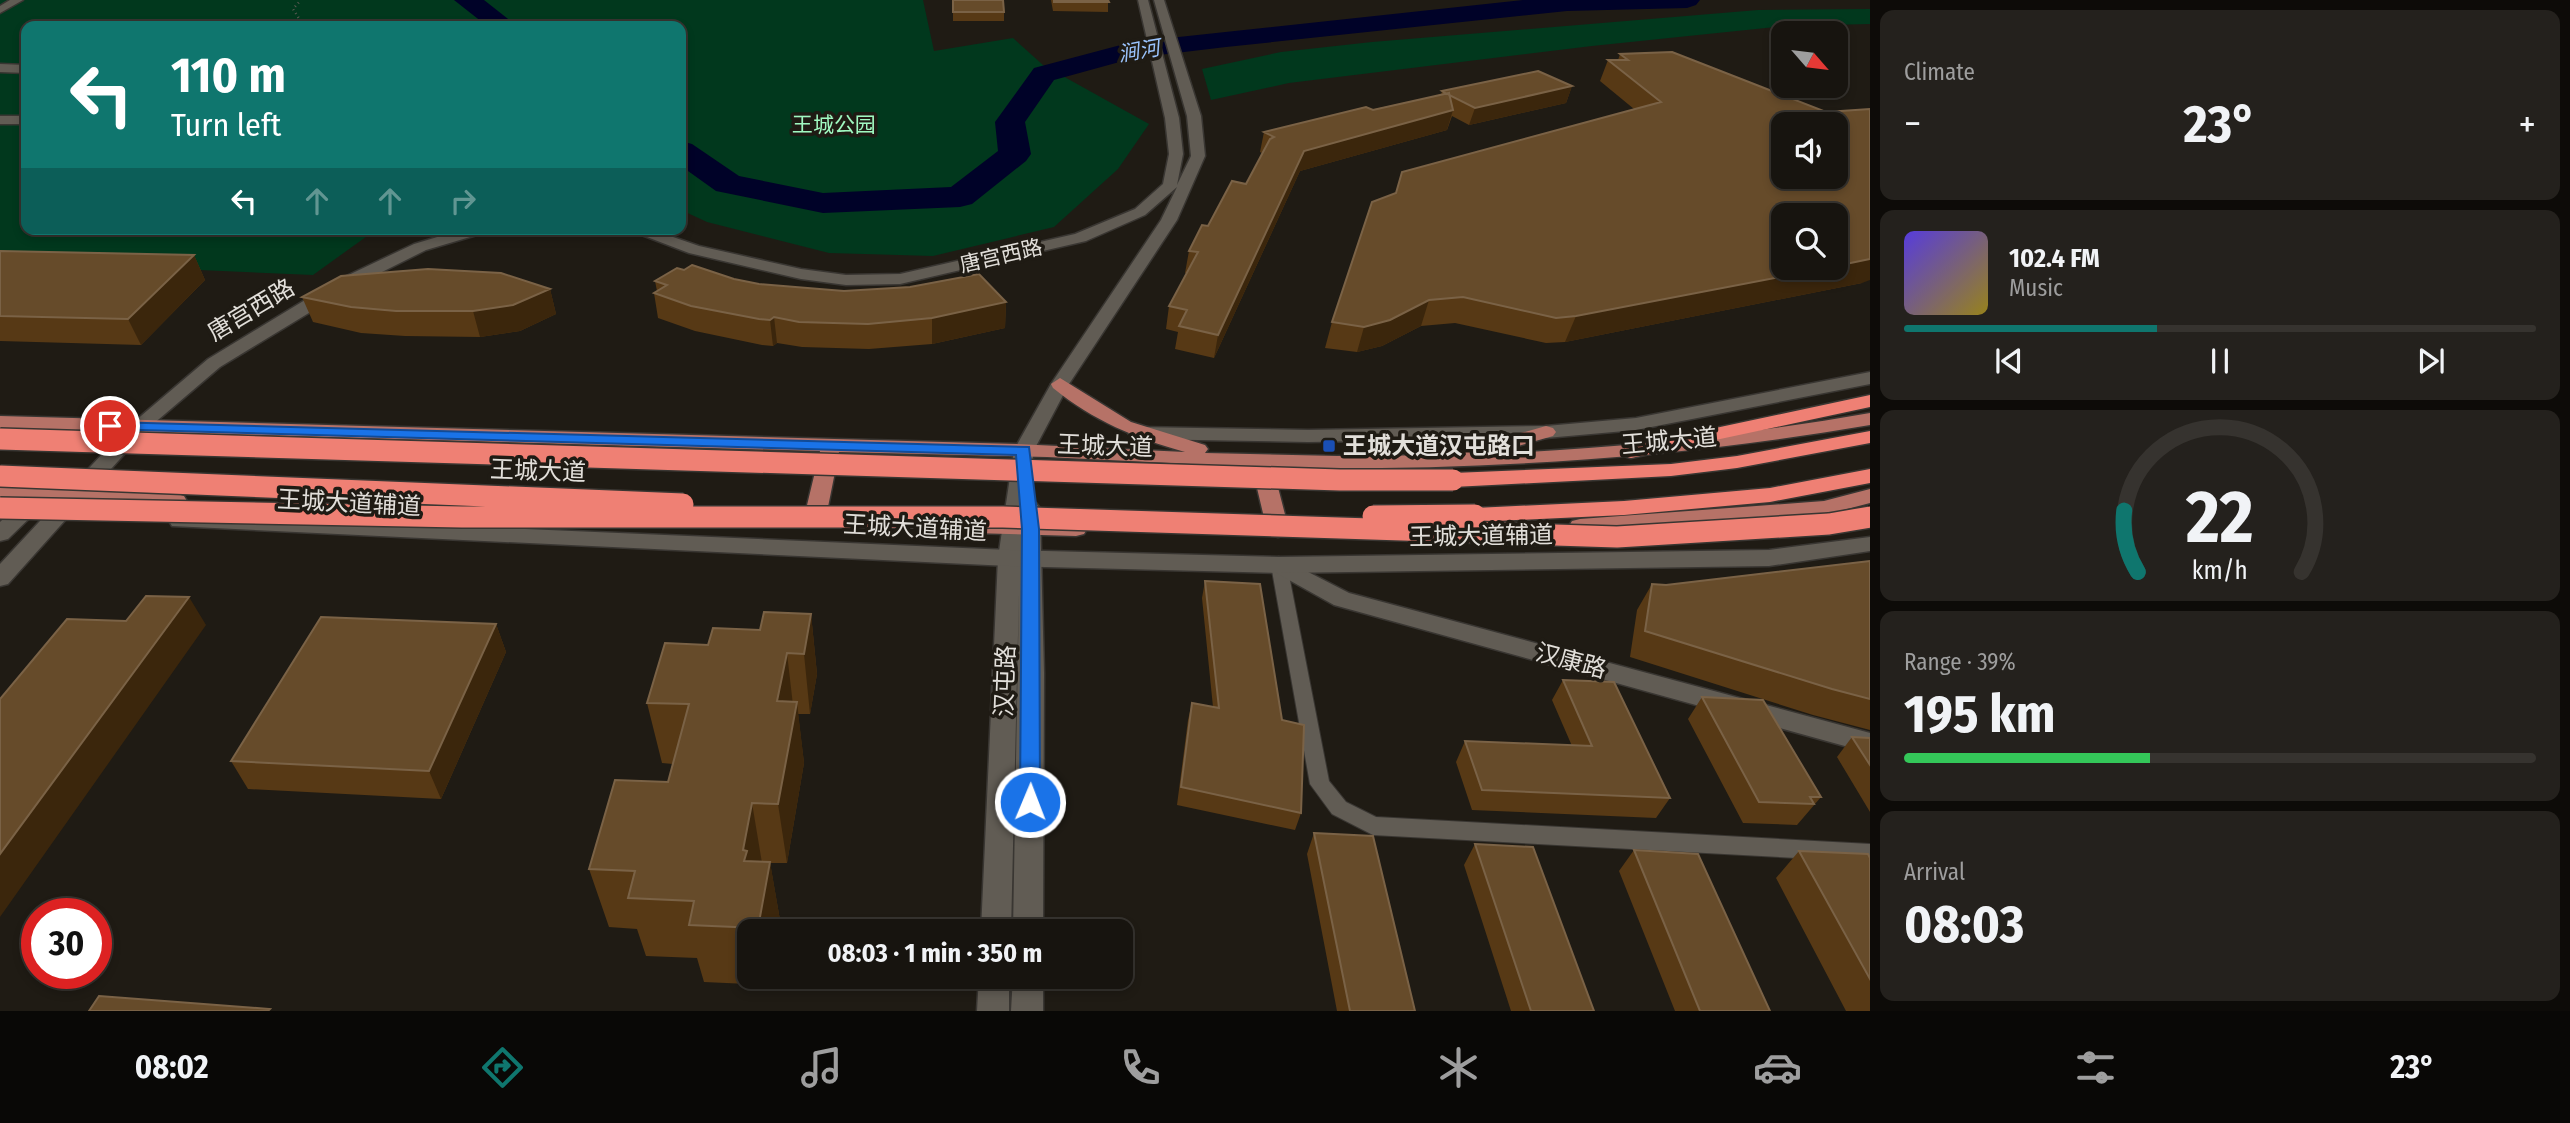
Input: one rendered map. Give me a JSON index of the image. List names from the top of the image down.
{
  "streets": {
    "highway": ["王城大道"],
    "street": [
      "唐宫西路",
      "王城大道辅道",
      "汉康路",
      "汉屯路"
    ]
  },
  "crossings": [
    ["唐宫西路", "王城大道辅道"],
    ["王城大道", "汉屯路"],
    ["王城大道辅道", "汉康路"],
    ["王城大道辅道", "汉屯路"]
  ],
  "water": ["涧河"],
  "parks": ["王城公园"],
  "places": {
    "transit": ["王城大道汉屯路口"]
  },
  "north": "bottom right",
  "page": {
    "tile": [
      "Climate",
      ["Range · 39%", "195 km"],
      ["Arrival", "08:03"]
    ],
    "turn": ["110 m", "Turn left"],
    "heat": ["−", "23°", "+"],
    "song": ["102.4 FM", "Music"],
    "limit": "30",
    "trip": "08:03 · 1 min · 350 m",
    "tabs": ["08:02", "23°"],
    "gauge": ["22", "km/h"]
  }
}
